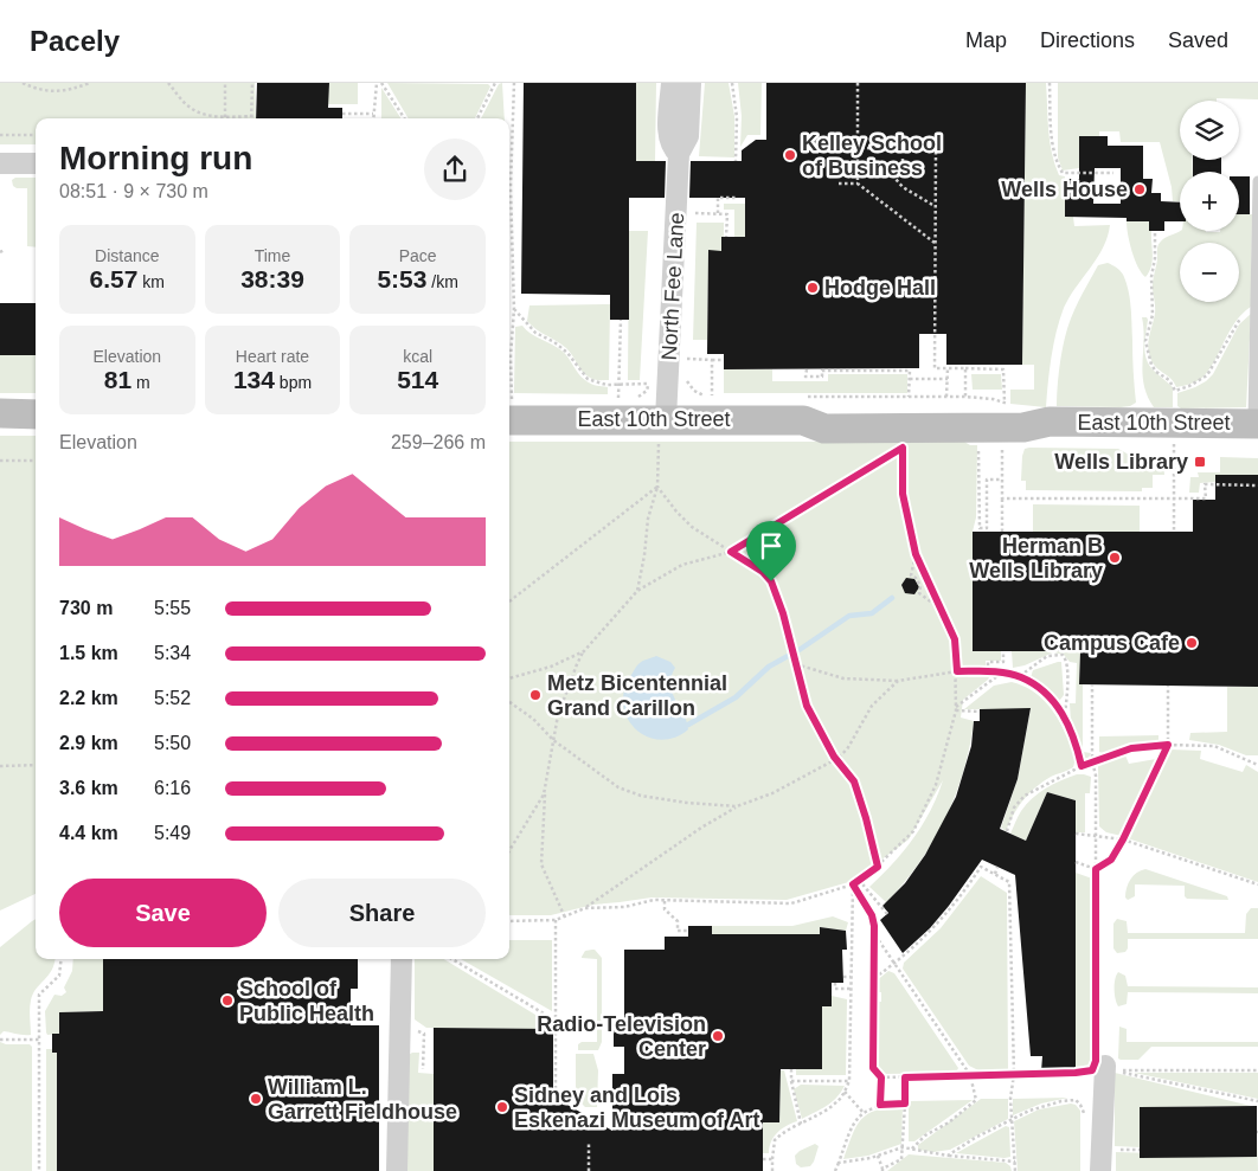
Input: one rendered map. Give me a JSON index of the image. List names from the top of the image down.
{
  "streets": {
    "street": ["North Fee Lane", "East 10th Street"]
  },
  "crossings": [
    ["North Fee Lane", "East 10th Street"]
  ],
  "places": {
    "other": [
      "Kelley School of Business",
      "Wells House",
      "Hodge Hall",
      "Herman B Wells Library",
      "Campus Cafe",
      "Metz Bicentennial Grand Carillon",
      "School of Public Health",
      "Radio-Television Center",
      "William L. Garrett Fieldhouse",
      "Sidney and Lois Eskenazi Museum of Art"
    ],
    "transit": ["Wells Library"]
  },
  "page": {
    "header": "Pacely",
    "nav": ["Map", "Directions", "Saved"],
    "map_buttons": ["+", "−"],
    "heading": ["Morning run", "08:51 · 9 × 730 m"],
    "stats": [
      ["Distance", "6.57 km"],
      ["Time", "38:39"],
      ["Pace", "5:53 /km"],
      ["Elevation", "81 m"],
      ["Heart rate", "134 bpm"],
      ["kcal", "514"]
    ],
    "chart": ["Elevation", "259–266 m"],
    "list": [
      {
        "name": "730 m",
        "note": "5:55"
      },
      {
        "name": "1.5 km",
        "note": "5:34"
      },
      {
        "name": "2.2 km",
        "note": "5:52"
      },
      {
        "name": "2.9 km",
        "note": "5:50"
      },
      {
        "name": "3.6 km",
        "note": "6:16"
      },
      {
        "name": "4.4 km",
        "note": "5:49"
      }
    ],
    "buttons": ["Save", "Share"]
  }
}
